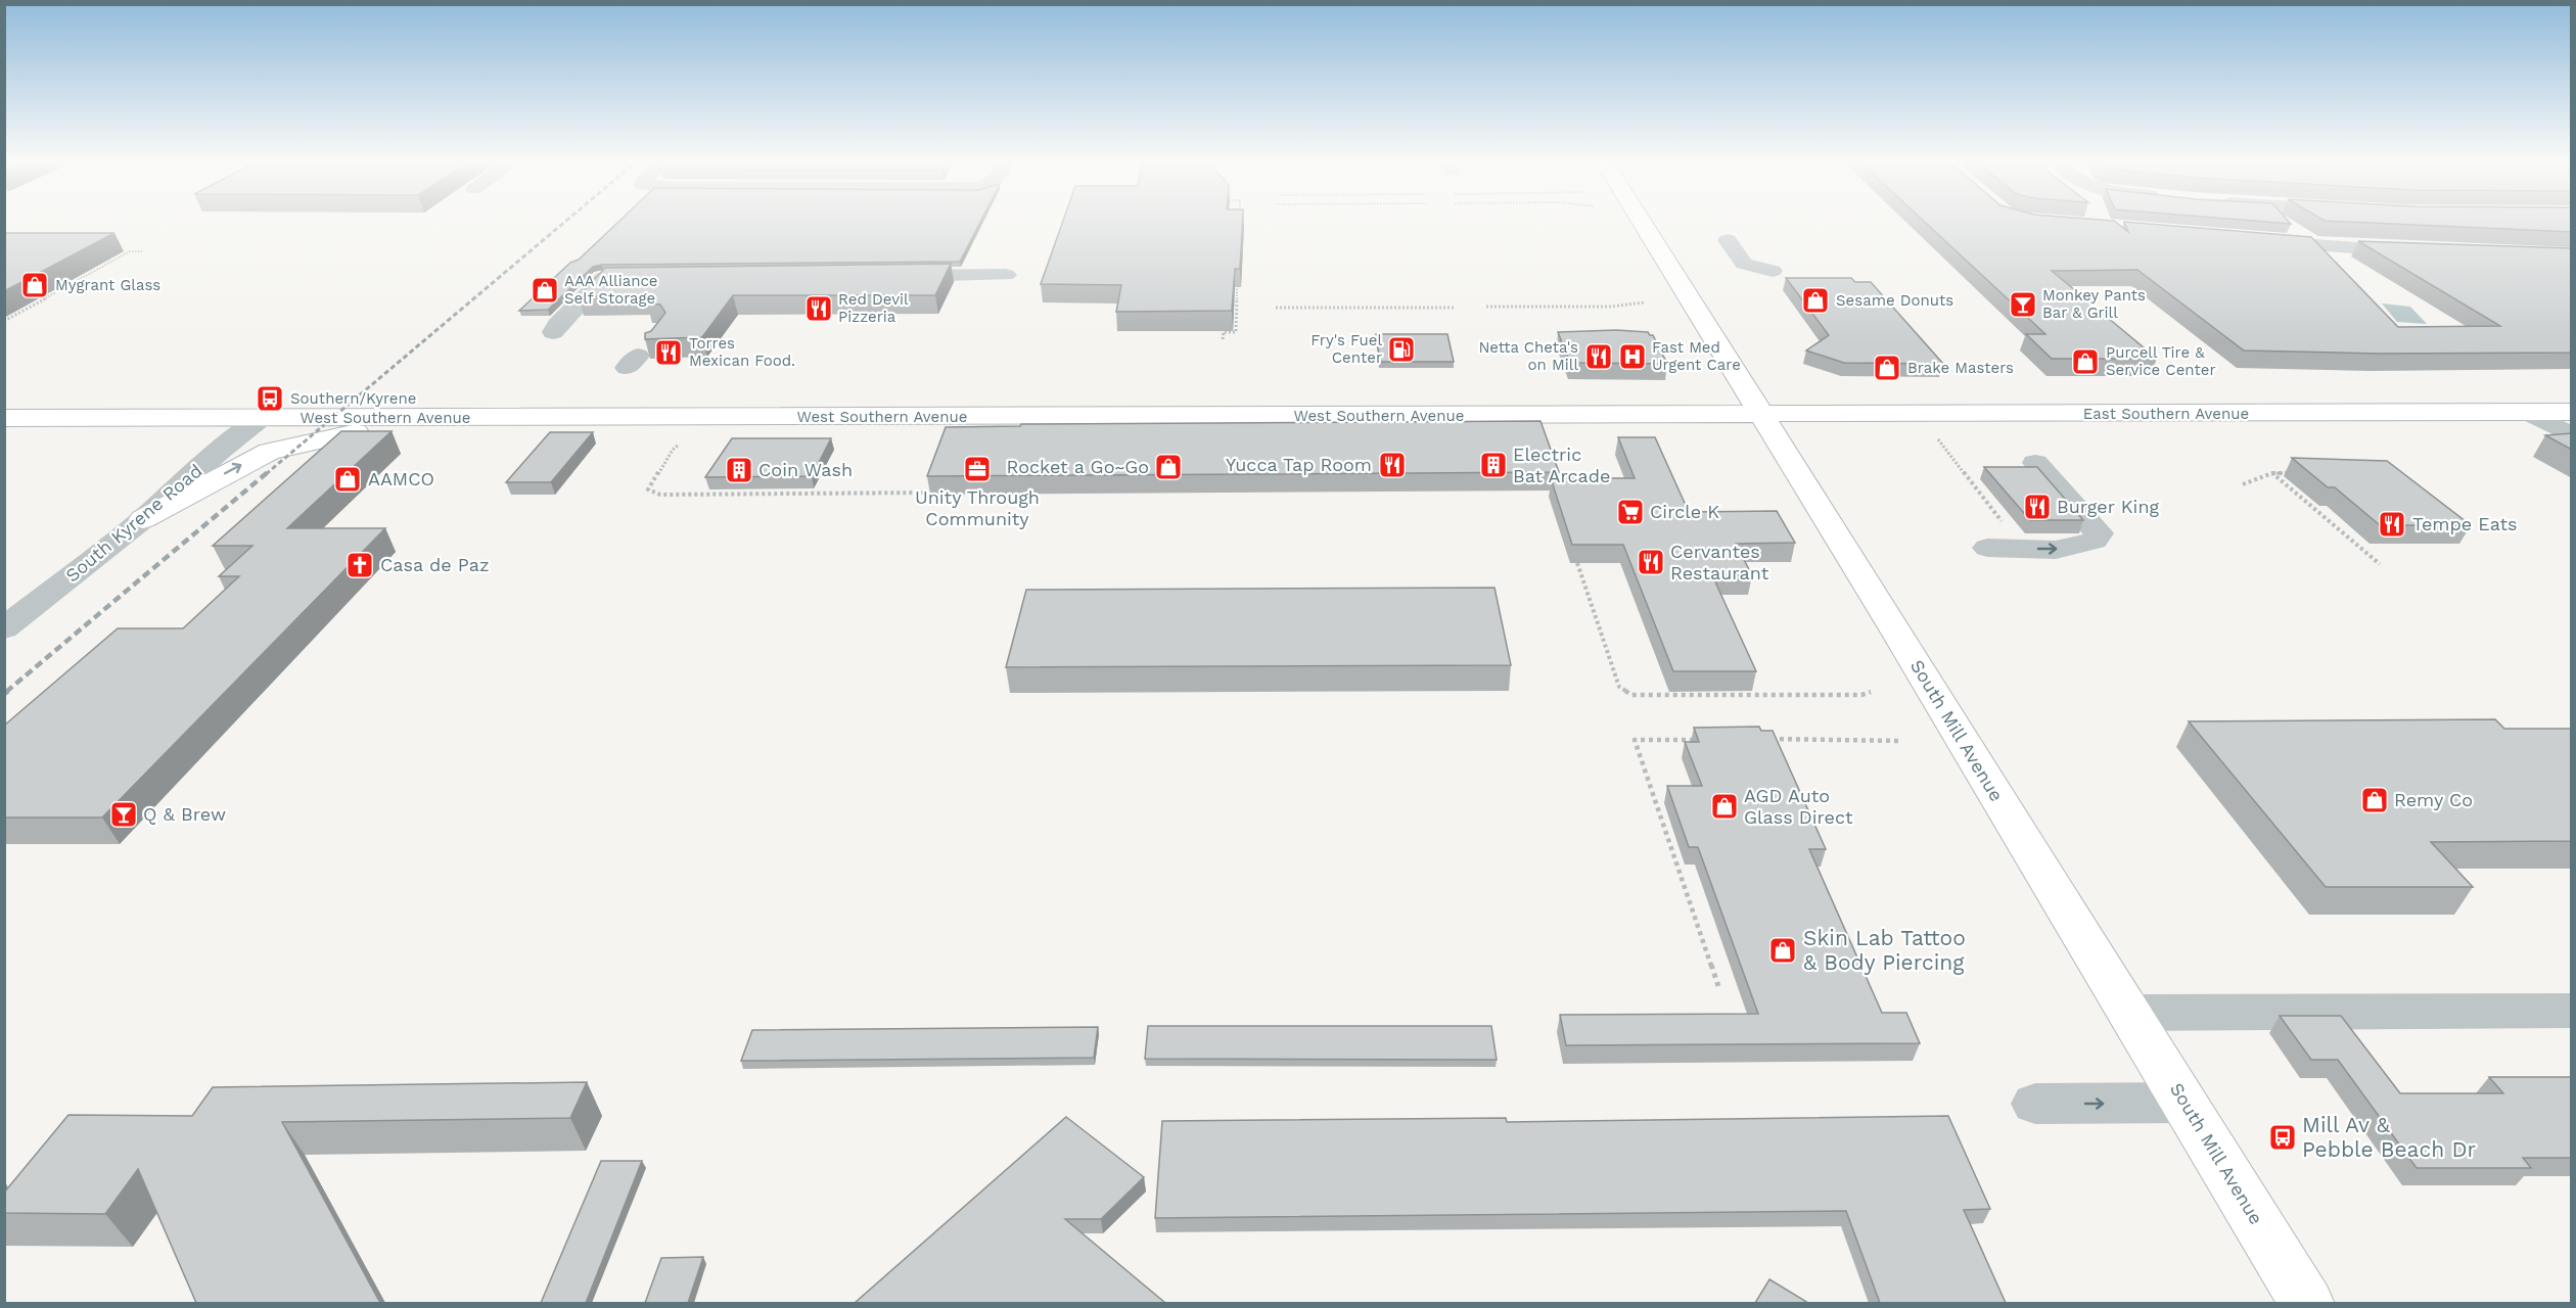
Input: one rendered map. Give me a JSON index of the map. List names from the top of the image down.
{
  "streets": {
    "main road": ["East Southern Avenue", "West Southern Avenue", "South Mill Avenue"],
    "street": ["South Kyrene Road"]
  },
  "crossings": [
    ["East Southern Avenue", "West Southern Avenue"],
    ["East Southern Avenue", "South Mill Avenue"],
    ["West Southern Avenue", "South Kyrene Road"],
    ["West Southern Avenue", "South Mill Avenue"]
  ],
  "places": {
    "shop": [
      "Mygrant Glass",
      "AAA Alliance Self Storage",
      "Sesame Donuts",
      "Purcell Tire & Service Center",
      "Brake Masters",
      "Rocket a Go~Go",
      "AAMCO",
      "Remy Co",
      "AGD Auto Glass Direct",
      "Skin Lab Tattoo & Body Piercing"
    ],
    "bar": ["Monkey Pants Bar & Grill", "Q & Brew"],
    "restaurant": [
      "Red Devil Pizzeria",
      "Torres Mexican Food.",
      "Netta Cheta's on Mill",
      "Yucca Tap Room",
      "Burger King",
      "Tempe Eats",
      "Cervantes Restaurant"
    ],
    "fuel station": ["Fry's Fuel Center"],
    "hospital": ["Fast Med Urgent Care"],
    "bus stop": ["Southern/Kyrene", "Mill Av & Pebble Beach Dr"],
    "building": ["Electric Bat Arcade", "Coin Wash"],
    "office": ["Unity Through Community"],
    "supermarket": ["Circle K"],
    "church": ["Casa de Paz"]
  }
}
